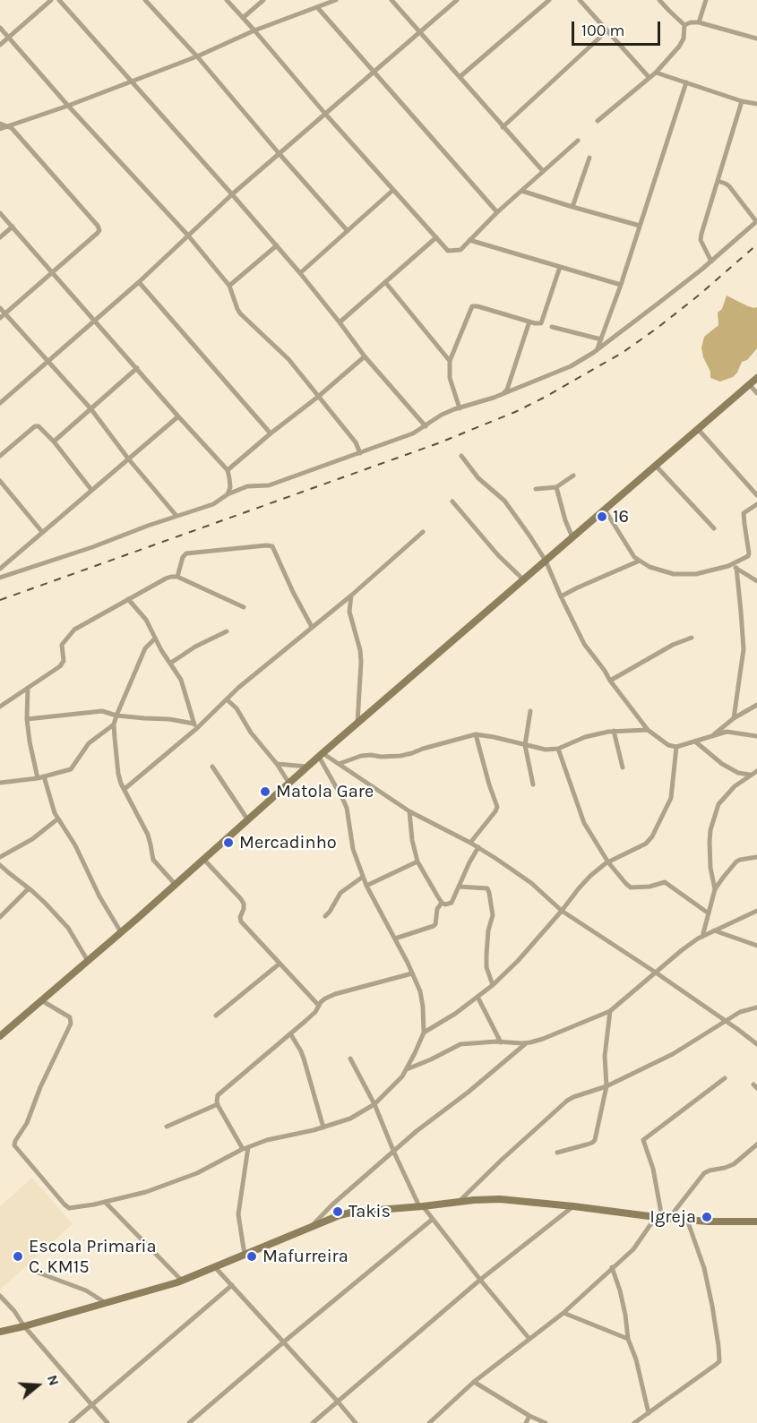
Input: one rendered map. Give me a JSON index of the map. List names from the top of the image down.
{
  "places": [
    "16",
    "Matola Gare",
    "Mercadinho",
    "Takis",
    "Igreja",
    "Escola Primaria C. KM15",
    "Mafurreira"
  ],
  "scale_bar": "100 m",
  "north": "right"
}
